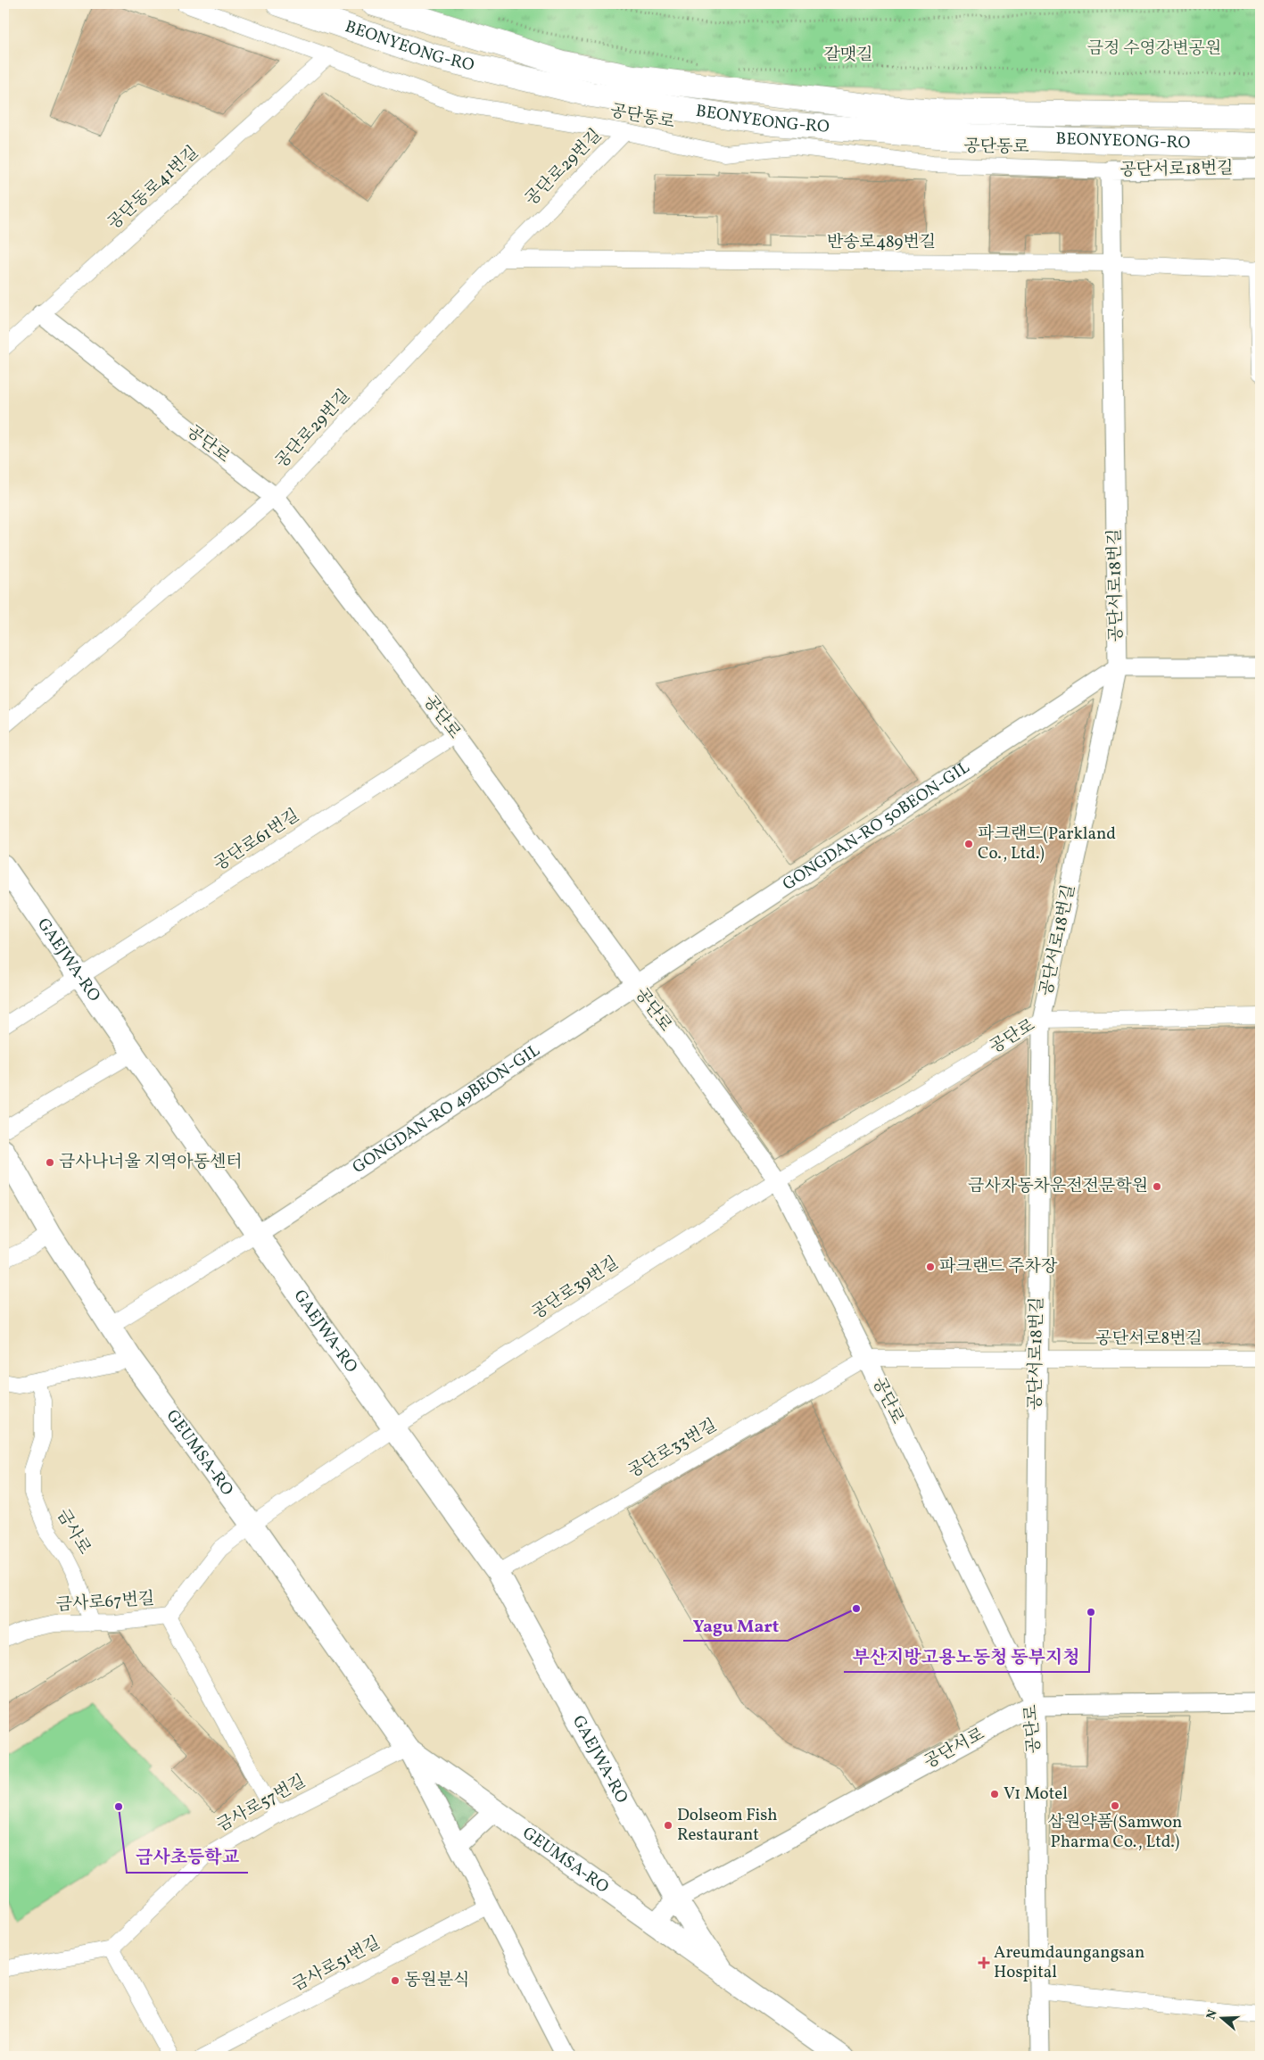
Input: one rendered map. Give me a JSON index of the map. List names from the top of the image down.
{
  "streets": {
    "highway": ["BEONYEONG-RO"],
    "main road": ["GAEJWA-RO", "GEUMSA-RO"],
    "street": [
      "공단동로",
      "공단로29번길",
      "공단서로18번길",
      "공단동로41번길",
      "반송로489번길",
      "공단로",
      "GONGDAN-RO 50BEON-GIL",
      "공단로61번길",
      "GONGDAN-RO 49BEON-GIL",
      "공단로39번길",
      "공단서로8번길",
      "공단로33번길",
      "금사로",
      "금사로67번길",
      "공단서로",
      "금사로57번길",
      "금사로51번길"
    ],
    "path": ["갈맷길"]
  },
  "crossings": [
    ["공단동로", "공단로29번길"],
    ["공단동로", "공단서로18번길"],
    ["공단동로", "공단동로41번길"],
    ["공단로29번길", "반송로489번길"],
    ["공단로29번길", "공단로"],
    ["공단서로18번길", "반송로489번길"],
    ["공단서로18번길", "공단로"],
    ["공단서로18번길", "GONGDAN-RO 50BEON-GIL"],
    ["공단서로18번길", "공단서로8번길"],
    ["공단서로18번길", "공단서로"],
    ["공단동로41번길", "공단로"],
    ["공단로", "GONGDAN-RO 50BEON-GIL"],
    ["공단로", "공단로61번길"],
    ["공단로", "GONGDAN-RO 49BEON-GIL"],
    ["공단로", "공단로39번길"],
    ["공단로", "공단서로8번길"],
    ["공단로", "공단로33번길"],
    ["공단로", "공단서로"],
    ["GONGDAN-RO 50BEON-GIL", "GONGDAN-RO 49BEON-GIL"],
    ["공단로61번길", "GAEJWA-RO"],
    ["GAEJWA-RO", "GONGDAN-RO 49BEON-GIL"],
    ["GAEJWA-RO", "공단로39번길"],
    ["GAEJWA-RO", "공단로33번길"],
    ["GAEJWA-RO", "GEUMSA-RO"],
    ["GAEJWA-RO", "공단서로"],
    ["GEUMSA-RO", "금사로67번길"],
    ["GEUMSA-RO", "공단서로"],
    ["GEUMSA-RO", "금사로57번길"],
    ["GEUMSA-RO", "금사로51번길"],
    ["금사로", "금사로67번길"]
  ],
  "parks": ["금정 수영강변공원"],
  "places": {
    "other": [
      "파크랜드(Parkland Co., Ltd.)",
      "금사나너울 지역아동센터",
      "금사자동차운전전문학원",
      "파크랜드 주차장",
      "Yagu Mart",
      "부산지방고용노동청 동부지청",
      "V1 Motel",
      "삼원약품(Samwon Pharma Co., Ltd.)",
      "금사초등학교",
      "Dolseom Fish Restaurant",
      "동원분식"
    ],
    "health": ["Areumdaungangsan Hospital"]
  },
  "north": "left"
}
